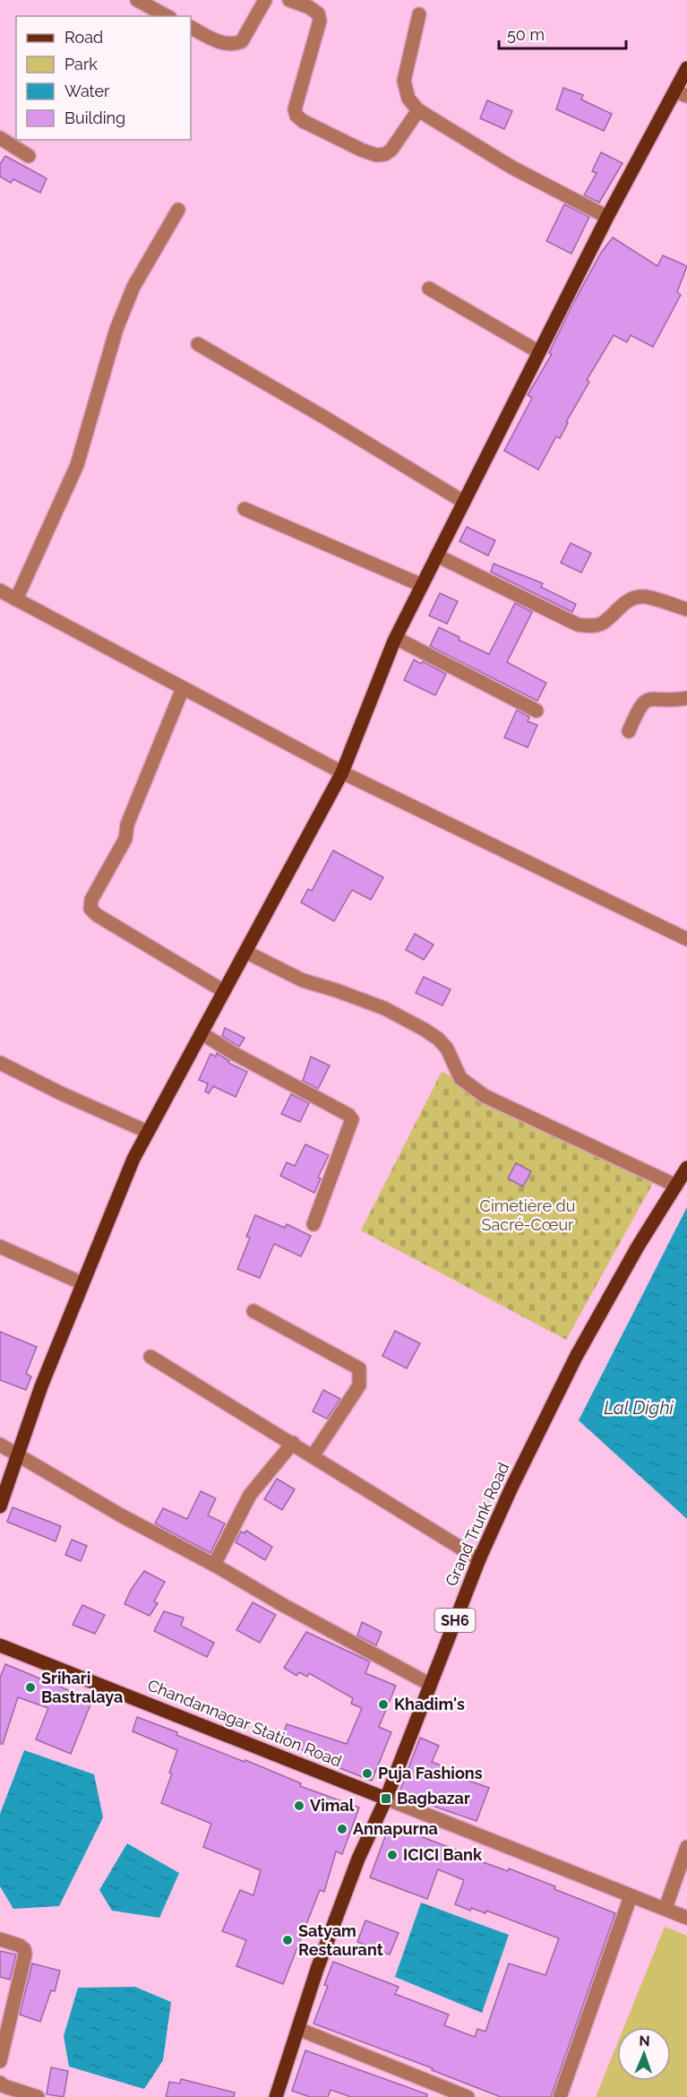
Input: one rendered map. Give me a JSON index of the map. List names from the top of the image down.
{
  "streets": {
    "main road": ["Grand Trunk Road", "SH6", "Chandannagar Station Road"]
  },
  "crossings": [
    ["Grand Trunk Road", "Chandannagar Station Road"]
  ],
  "water": ["Lal Dighi"],
  "parks": ["Cimetière du Sacré-Cœur"],
  "places": {
    "other": [
      "Srihari Bastralaya",
      "Khadim's",
      "Puja Fashions",
      "Vimal",
      "Annapurna",
      "ICICI Bank",
      "Satyam Restaurant"
    ],
    "transit": ["Bagbazar"]
  },
  "legend": [
    "Road",
    "Park",
    "Water",
    "Building"
  ],
  "scale_bar": "50 m",
  "north": "top"
}
